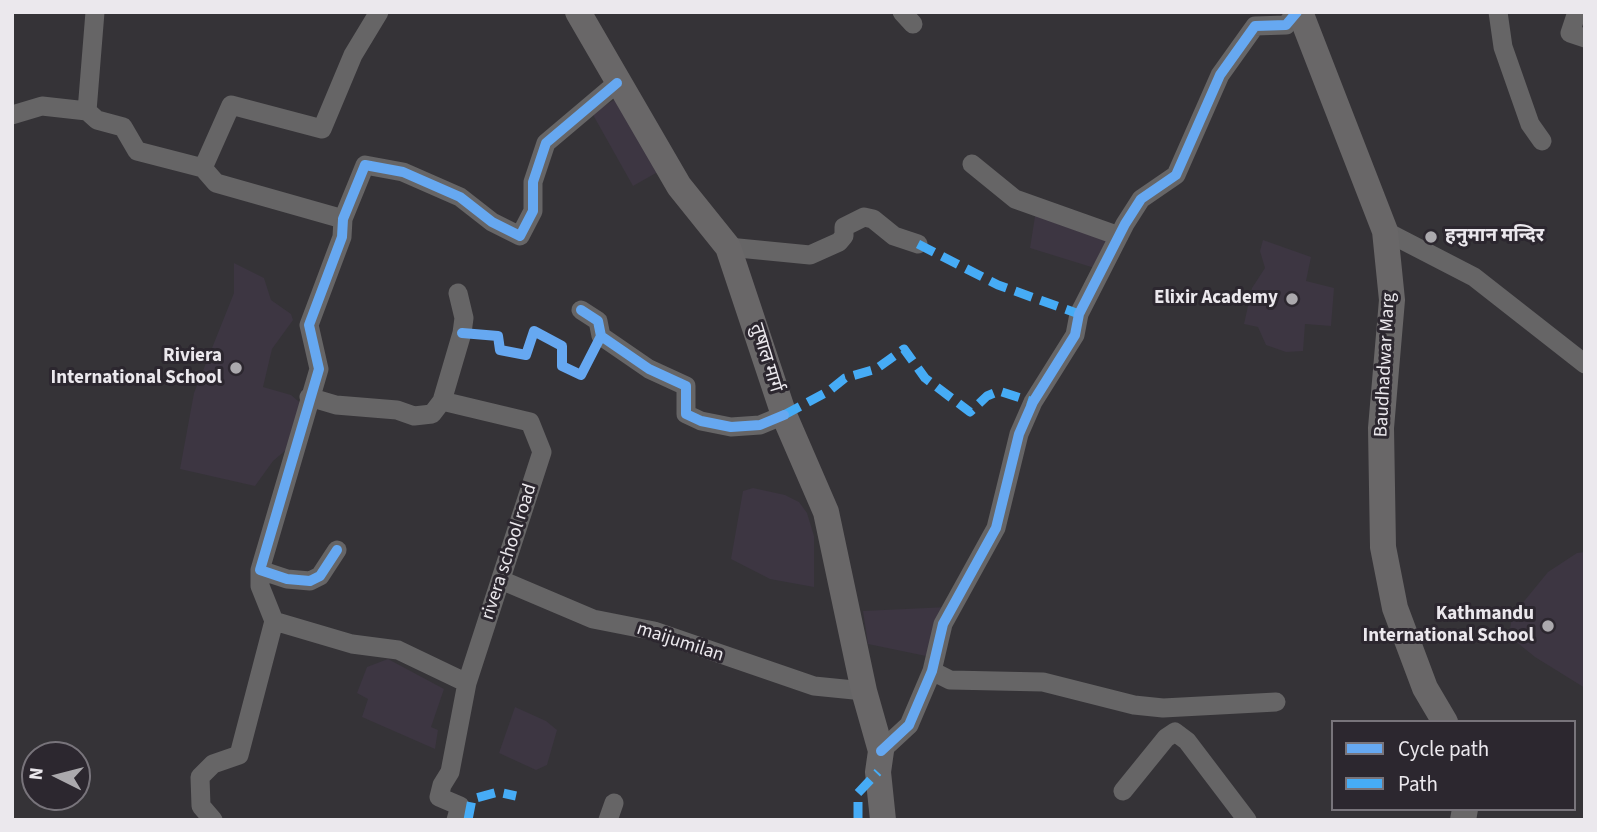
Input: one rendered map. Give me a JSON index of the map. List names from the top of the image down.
{
  "streets": {
    "street": [
      "तुषाल मार्ग",
      "Baudhadwar Marg",
      "rivera school road",
      "maijumilan"
    ]
  },
  "crossings": [
    ["तुषाल मार्ग", "maijumilan"],
    ["rivera school road", "maijumilan"]
  ],
  "places": [
    "हनुमान मन्दिर",
    "Elixir Academy",
    "Riviera International School",
    "Kathmandu International School"
  ],
  "legend": ["Cycle path", "Path"],
  "north": "left"
}
